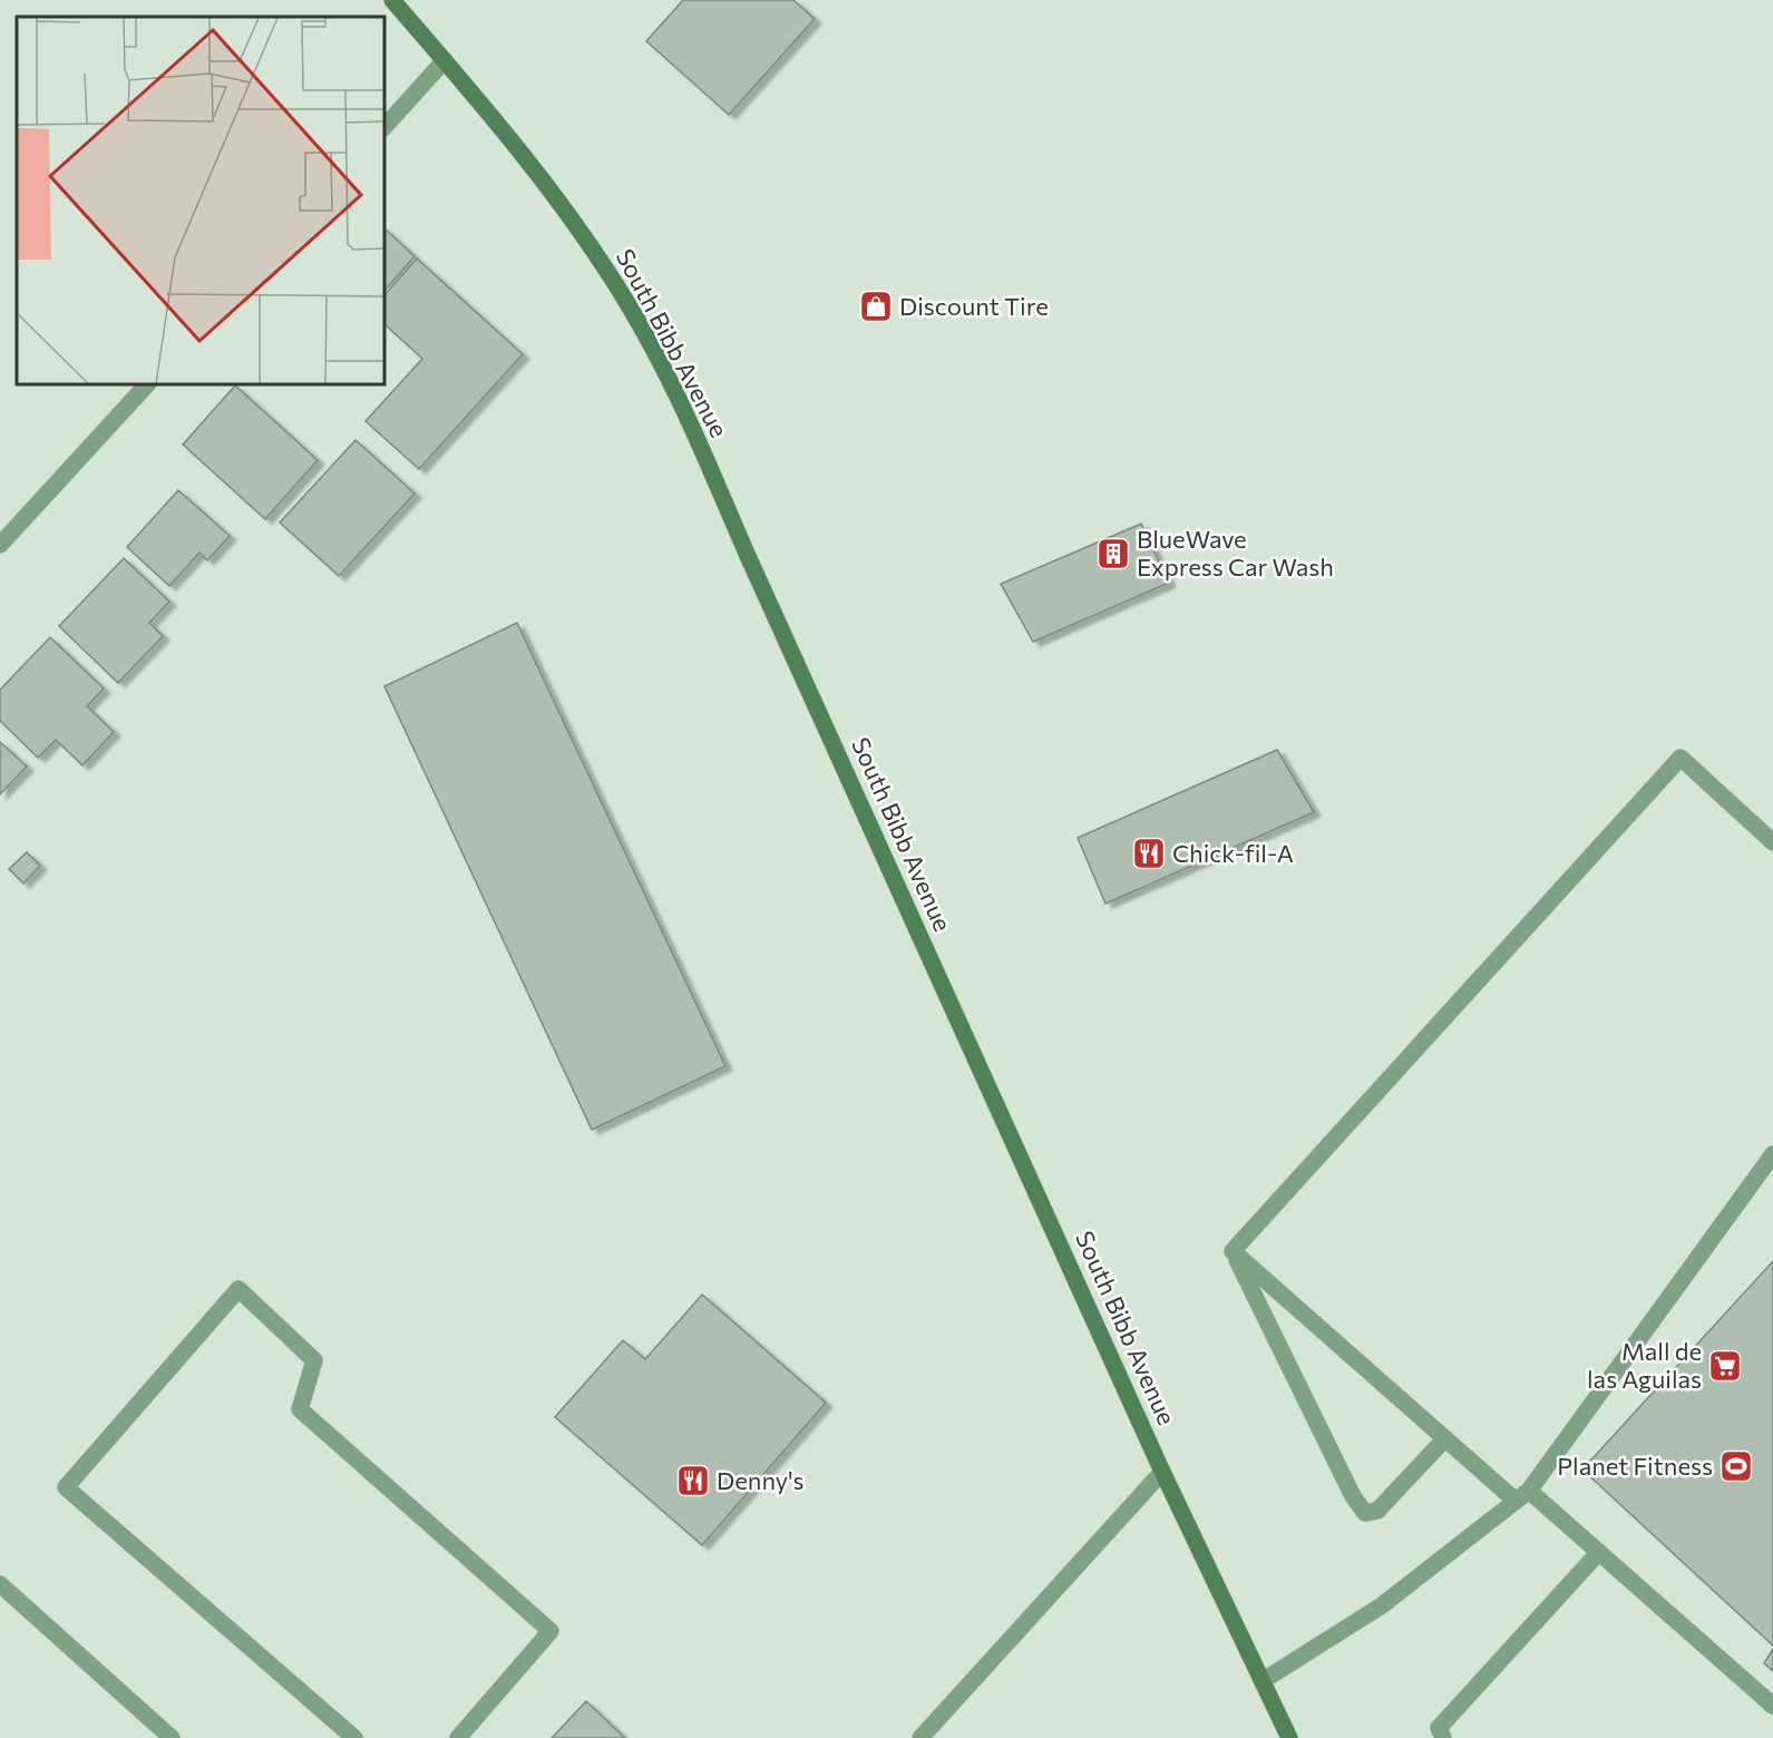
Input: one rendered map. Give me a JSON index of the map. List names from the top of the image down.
{
  "streets": {
    "main road": ["South Bibb Avenue"]
  },
  "places": {
    "shop": ["Discount Tire"],
    "building": ["BlueWave Express Car Wash"],
    "restaurant": ["Chick-fil-A", "Denny's"],
    "supermarket": ["Mall de las Aguilas"],
    "sports": ["Planet Fitness"]
  }
}
